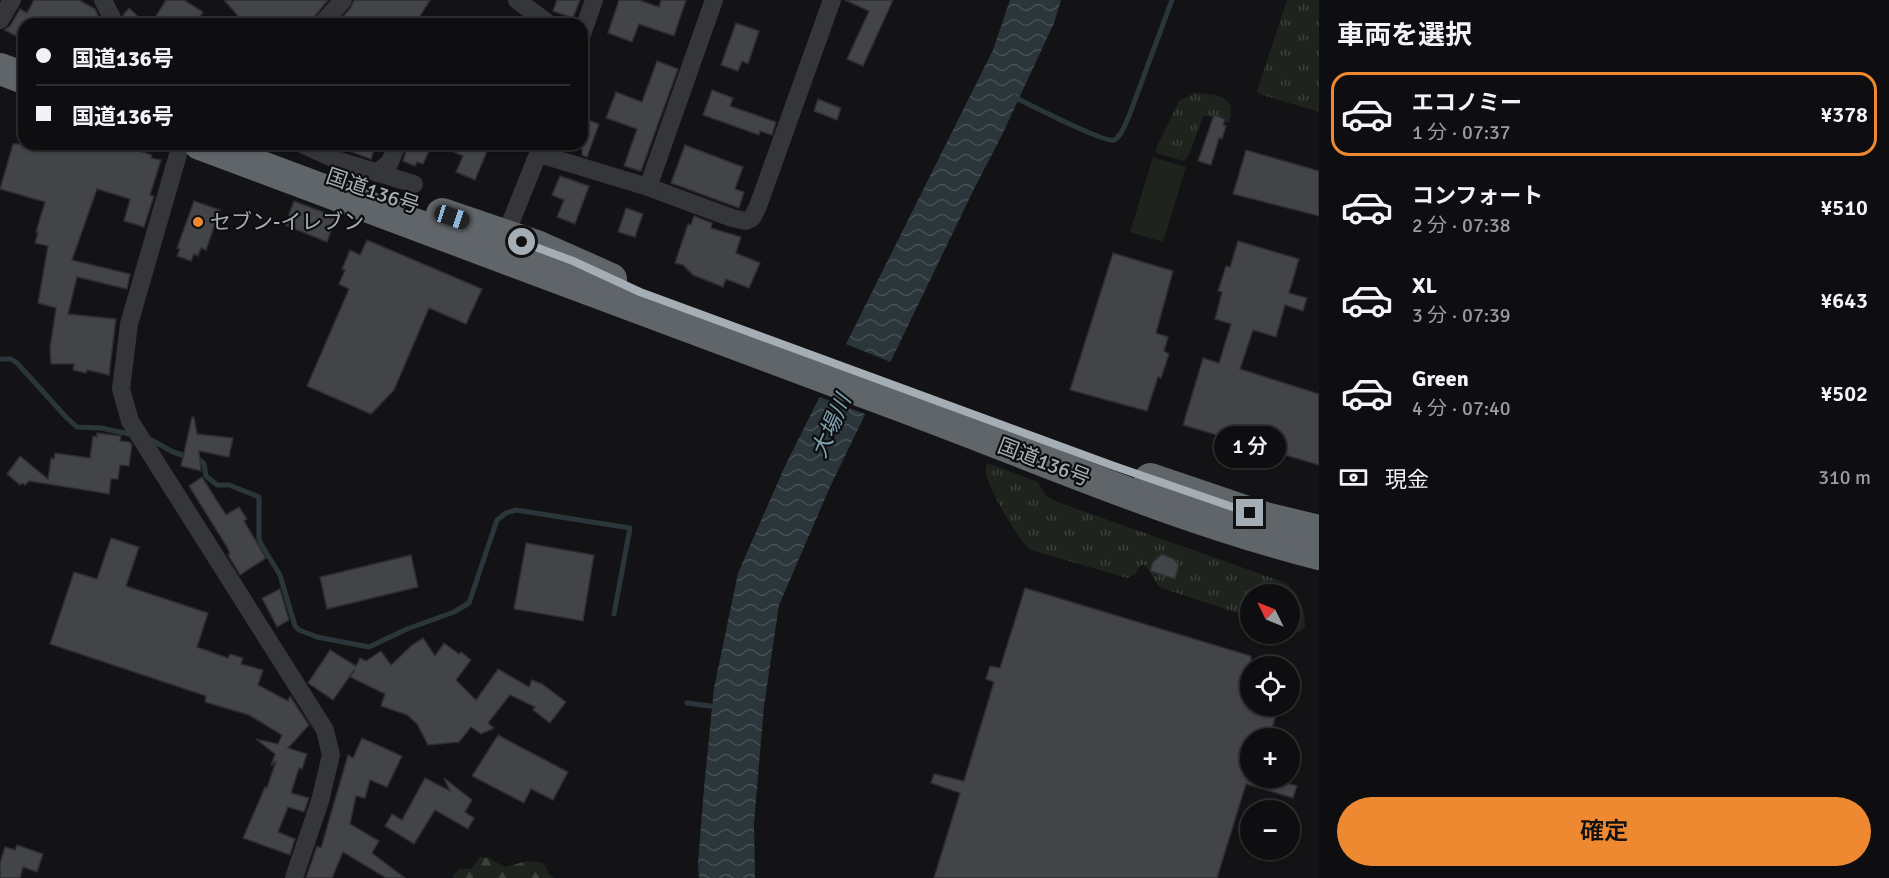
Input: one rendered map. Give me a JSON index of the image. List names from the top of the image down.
{
  "streets": {
    "highway": ["国道136号"]
  },
  "water": ["大場川"],
  "places": ["セブン-イレブン"],
  "north": "top left",
  "page": {
    "heading": "車両を選択",
    "banner": ["国道136号", "国道136号"],
    "list": [
      {
        "name": "エコノミー",
        "note": "1 分 · 07:37",
        "value": "¥378"
      },
      {
        "name": "コンフォート",
        "note": "2 分 · 07:38",
        "value": "¥510"
      },
      {
        "name": "XL",
        "note": "3 分 · 07:39",
        "value": "¥643"
      },
      {
        "name": "Green",
        "note": "4 分 · 07:40",
        "value": "¥502"
      }
    ],
    "bubble": "1 分",
    "pay": ["現金", "310 m"],
    "map_buttons": ["+", "−"],
    "buttons": "確定"
  }
}
